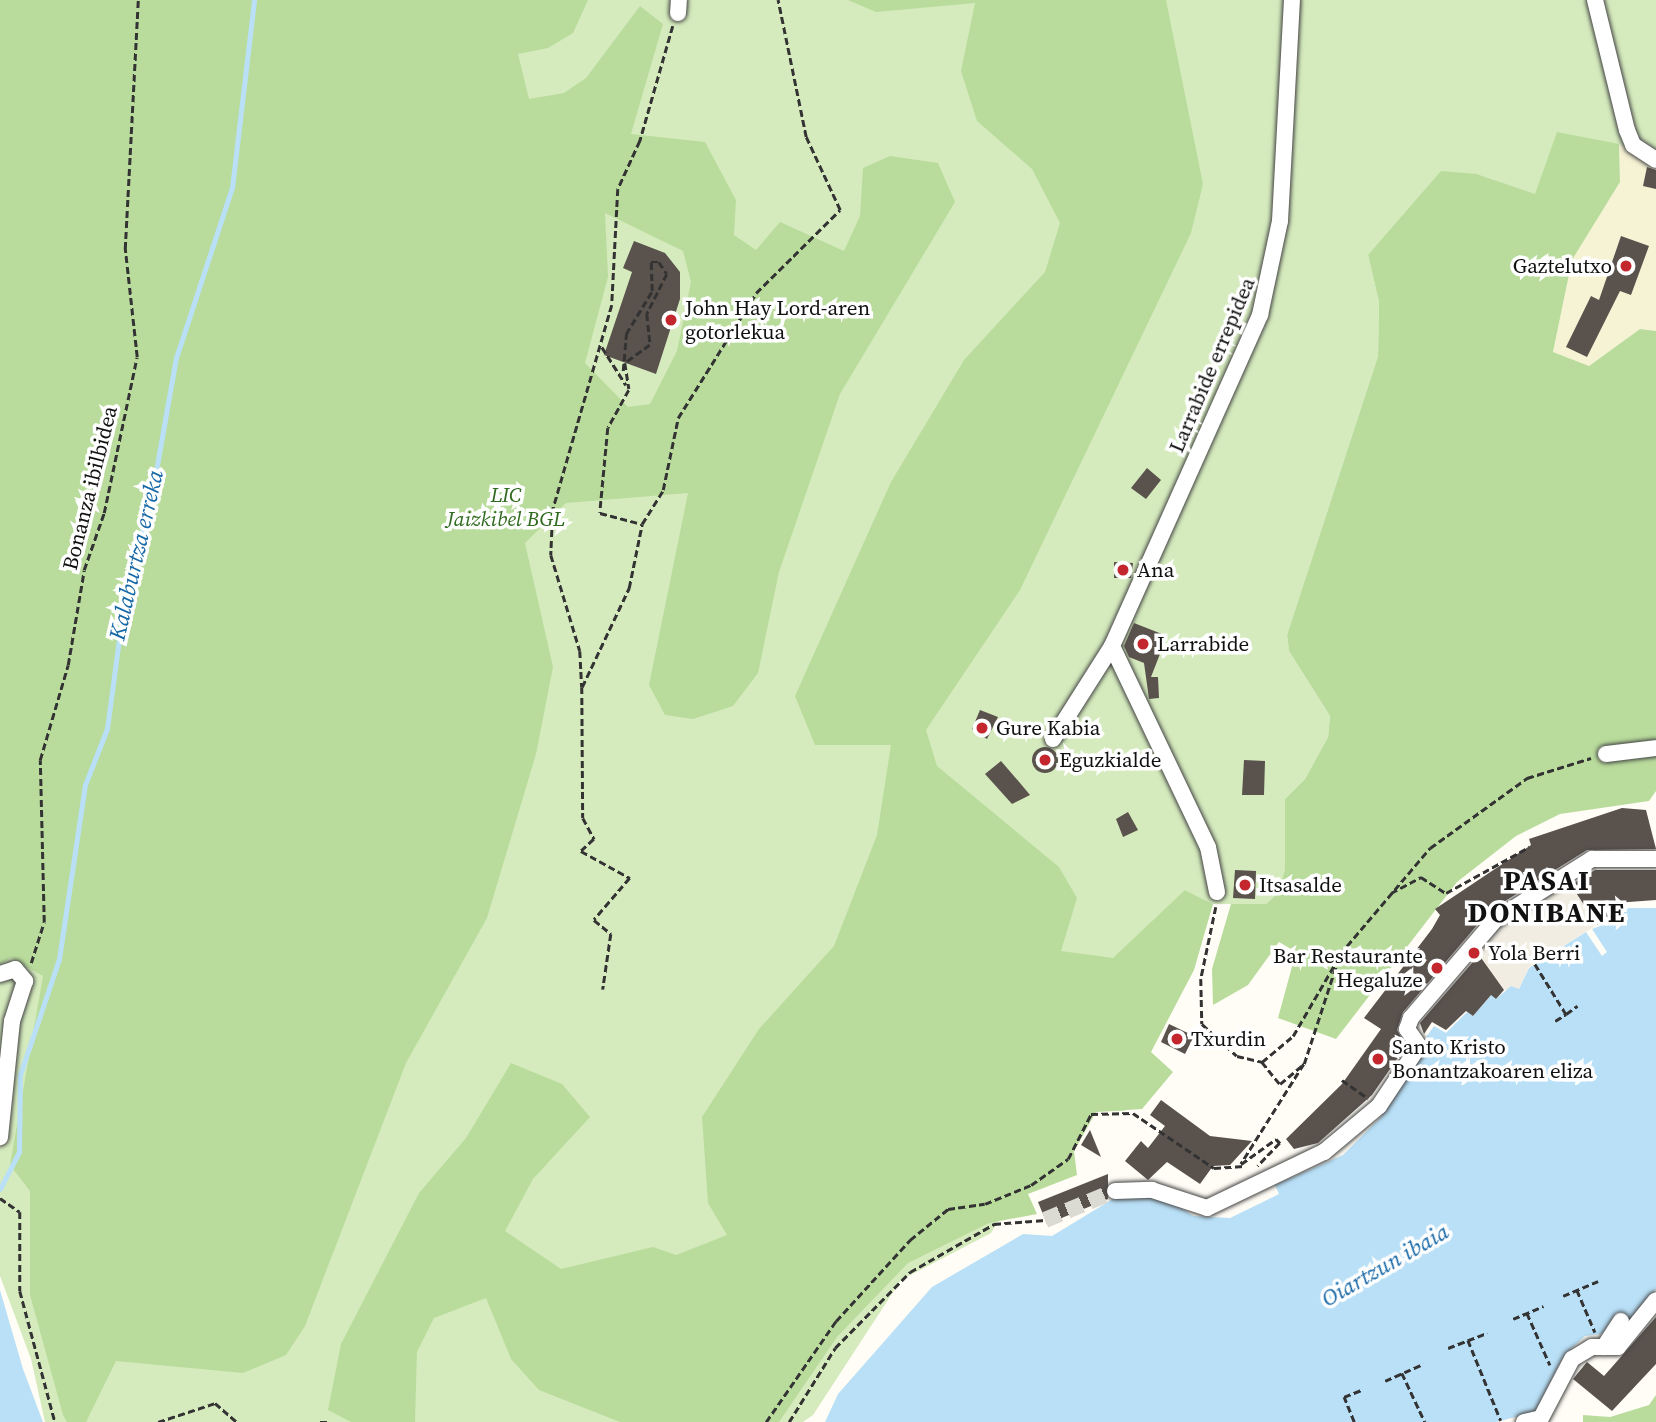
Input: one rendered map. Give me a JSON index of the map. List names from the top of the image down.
{
  "streets": {
    "street": ["Larrabide errepidea"],
    "path": ["Bonanza ibilbidea"]
  },
  "districts": ["PASAI DONIBANE"],
  "water": ["Kalaburtza erreka", "Oiartzun ibaia"],
  "parks": ["LIC Jaizkibel BGL"],
  "places": [
    "Gaztelutxo",
    "John Hay Lord-aren gotorlekua",
    "Ana",
    "Larrabide",
    "Gure Kabia",
    "Eguzkialde",
    "Itsasalde",
    "Yola Berri",
    "Bar Restaurante Hegaluze",
    "Txurdin",
    "Santo Kristo Bonantzakoaren eliza"
  ]
}
